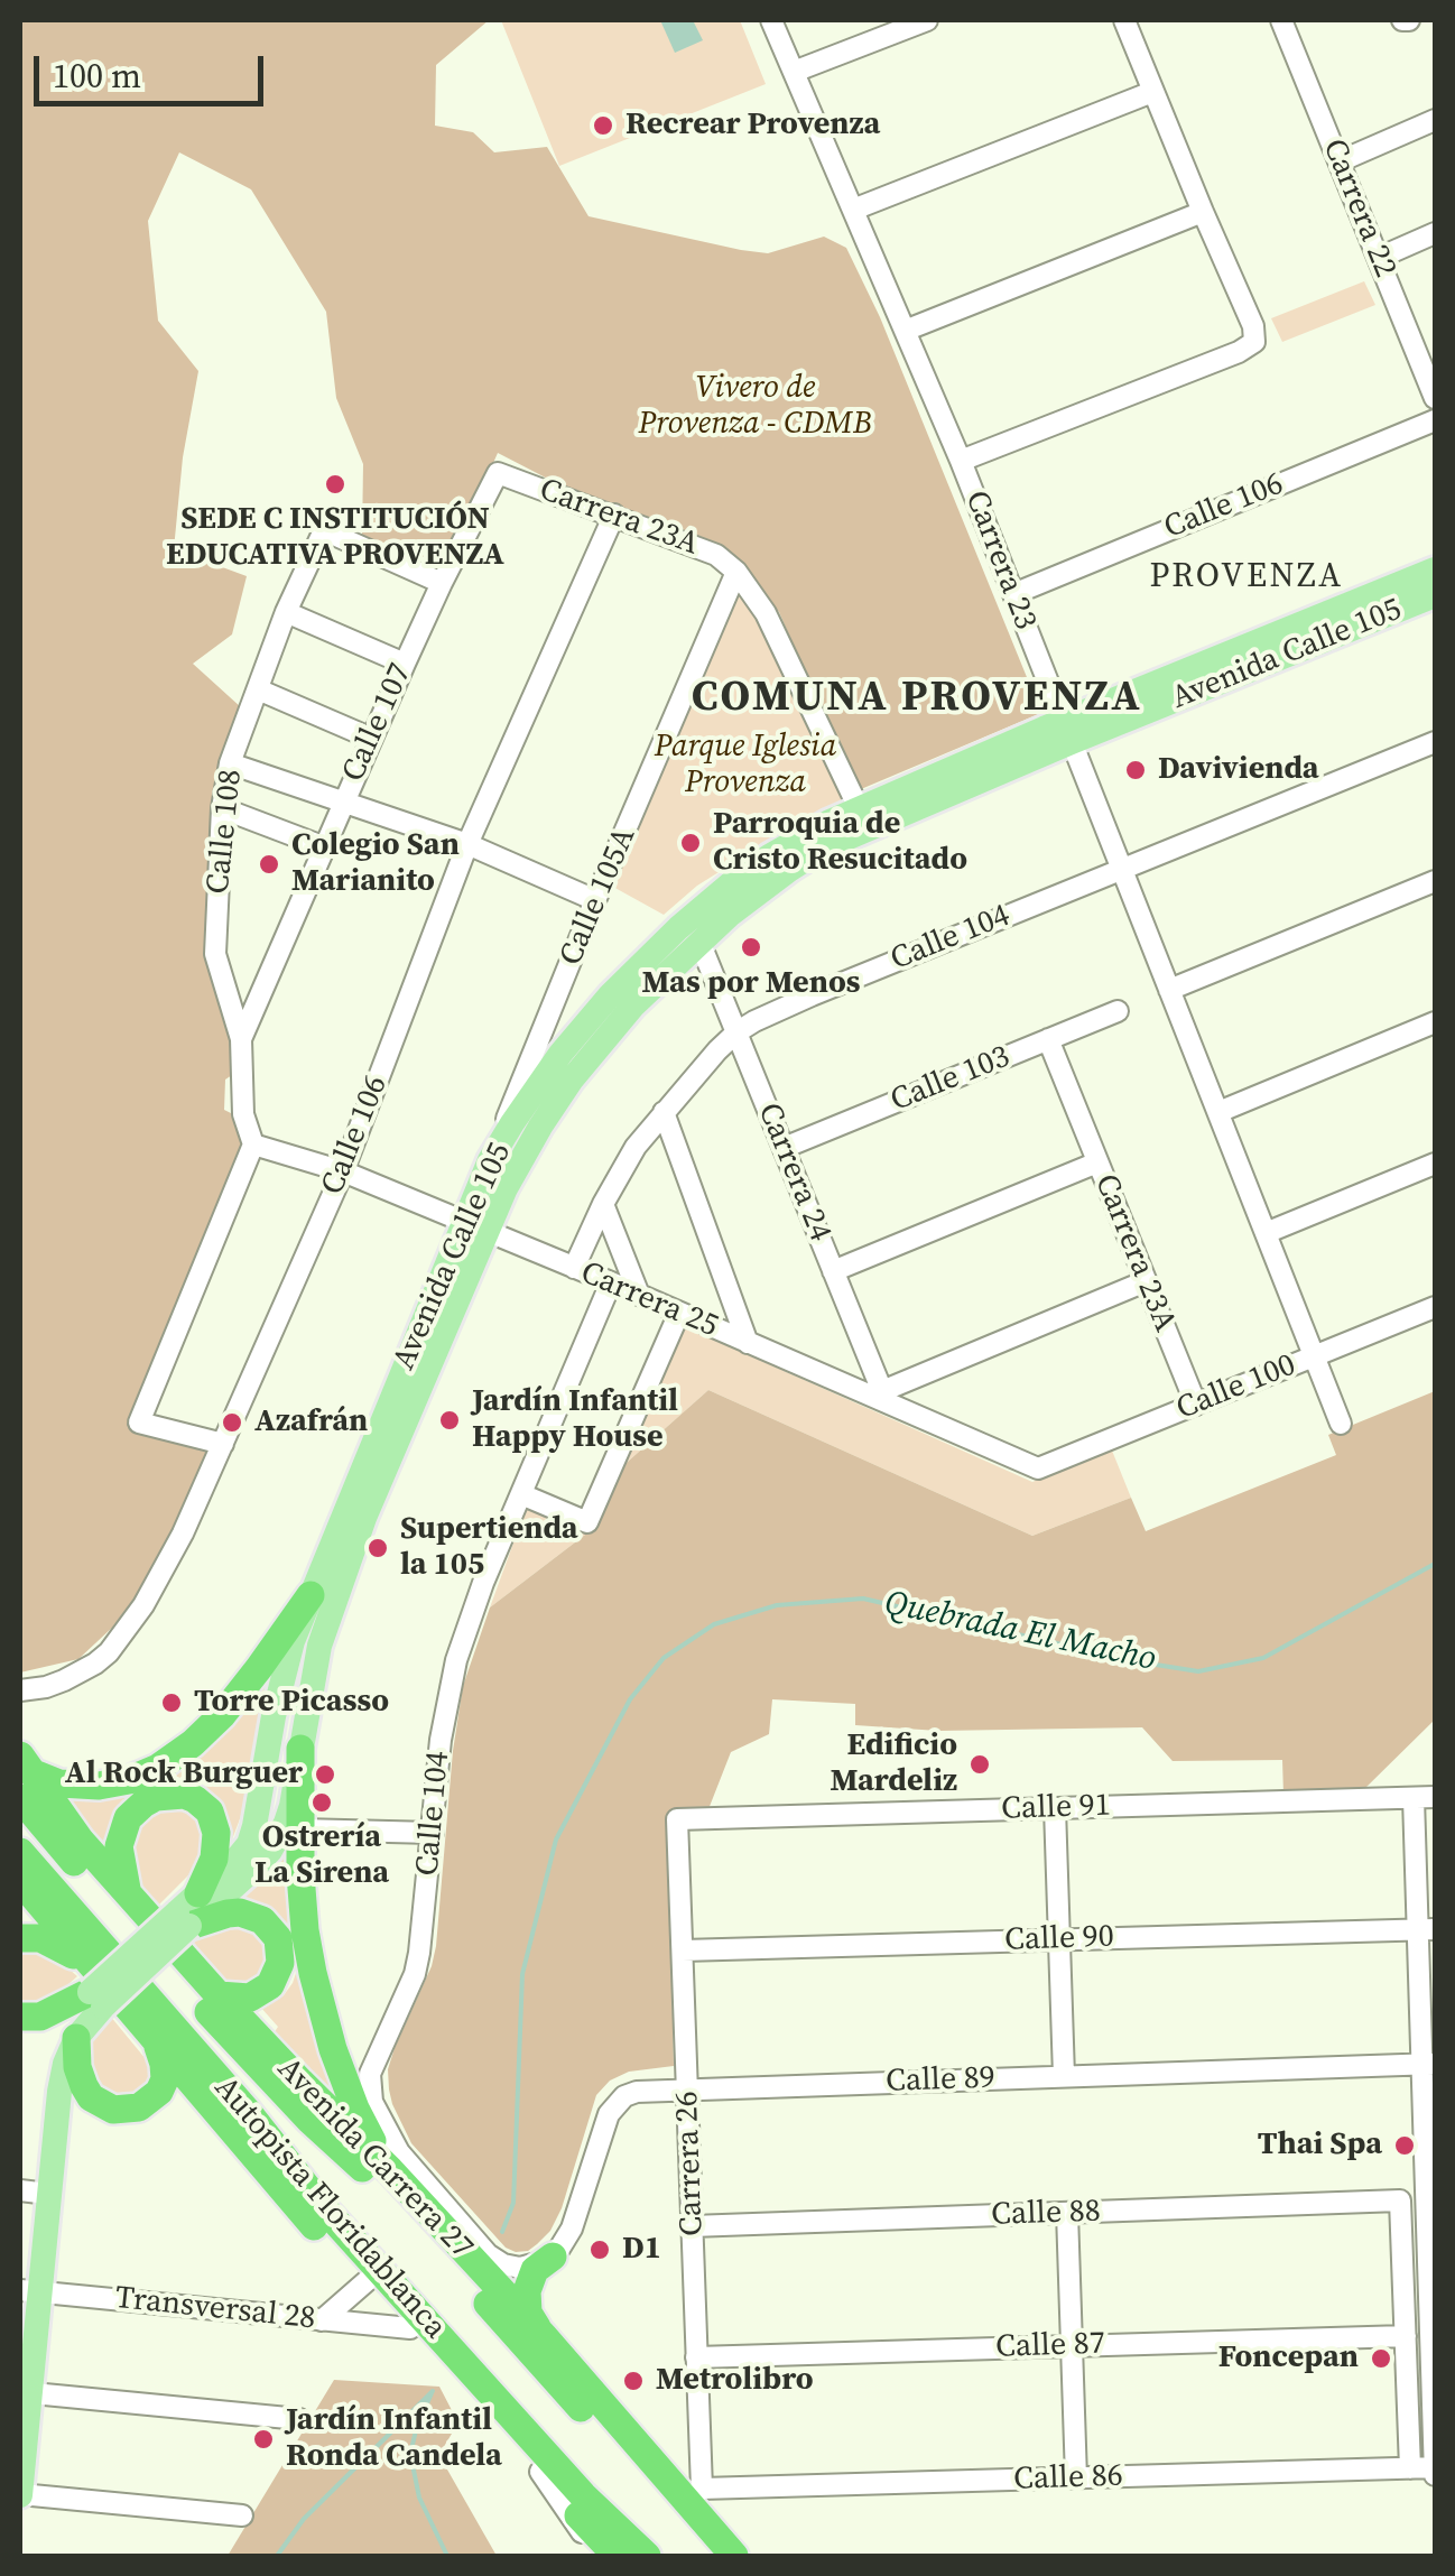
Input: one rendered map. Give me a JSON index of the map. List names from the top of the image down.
{
  "streets": {
    "highway": ["Avenida Carrera 27", "Autopista Floridablanca"],
    "main road": ["Avenida Calle 105"],
    "street": [
      "Carrera 22",
      "Calle 106",
      "Carrera 23A",
      "Carrera 23",
      "Calle 107",
      "Calle 108",
      "Calle 105A",
      "Calle 104",
      "Calle 103",
      "Carrera 24",
      "Carrera 25",
      "Calle 100",
      "Calle 91",
      "Calle 90",
      "Calle 89",
      "Carrera 26",
      "Calle 88",
      "Transversal 28",
      "Calle 87",
      "Calle 86"
    ]
  },
  "crossings": [
    ["Calle 106", "Carrera 23A"],
    ["Calle 106", "Carrera 23"],
    ["Calle 106", "Carrera 25"],
    ["Carrera 23A", "Avenida Calle 105"],
    ["Carrera 23A", "Calle 107"],
    ["Carrera 23A", "Calle 105A"],
    ["Carrera 23A", "Calle 103"],
    ["Carrera 23A", "Calle 100"],
    ["Carrera 23", "Avenida Calle 105"],
    ["Carrera 23", "Calle 104"],
    ["Carrera 23", "Calle 100"],
    ["Avenida Calle 105", "Calle 105A"],
    ["Avenida Calle 105", "Carrera 24"],
    ["Avenida Calle 105", "Carrera 25"],
    ["Calle 107", "Calle 108"],
    ["Calle 108", "Carrera 25"],
    ["Calle 104", "Carrera 24"],
    ["Calle 104", "Carrera 25"],
    ["Calle 104", "Calle 89"],
    ["Calle 103", "Carrera 24"],
    ["Carrera 24", "Carrera 25"],
    ["Carrera 25", "Calle 100"],
    ["Calle 91", "Carrera 26"],
    ["Calle 90", "Carrera 26"],
    ["Calle 89", "Carrera 26"],
    ["Avenida Carrera 27", "Carrera 26"],
    ["Avenida Carrera 27", "Autopista Floridablanca"],
    ["Avenida Carrera 27", "Calle 86"],
    ["Carrera 26", "Calle 88"],
    ["Carrera 26", "Calle 87"],
    ["Carrera 26", "Calle 86"],
    ["Calle 88", "Calle 87"]
  ],
  "districts": ["PROVENZA", "COMUNA PROVENZA"],
  "water": ["Quebrada El Macho"],
  "parks": ["Vivero de Provenza - CDMB", "Parque Iglesia Provenza"],
  "places": [
    "Recrear Provenza",
    "SEDE C INSTITUCIÓN EDUCATIVA PROVENZA",
    "Davivienda",
    "Parroquia de Cristo Resucitado",
    "Colegio San Marianito",
    "Mas por Menos",
    "Jardín Infantil Happy House",
    "Azafrán",
    "Supertienda la 105",
    "Torre Picasso",
    "Edificio Mardeliz",
    "Al Rock Burguer",
    "Ostrería La Sirena",
    "Thai Spa",
    "D1",
    "Foncepan",
    "Metrolibro",
    "Jardín Infantil Ronda Candela"
  ],
  "scale_bar": "100 m"
}
